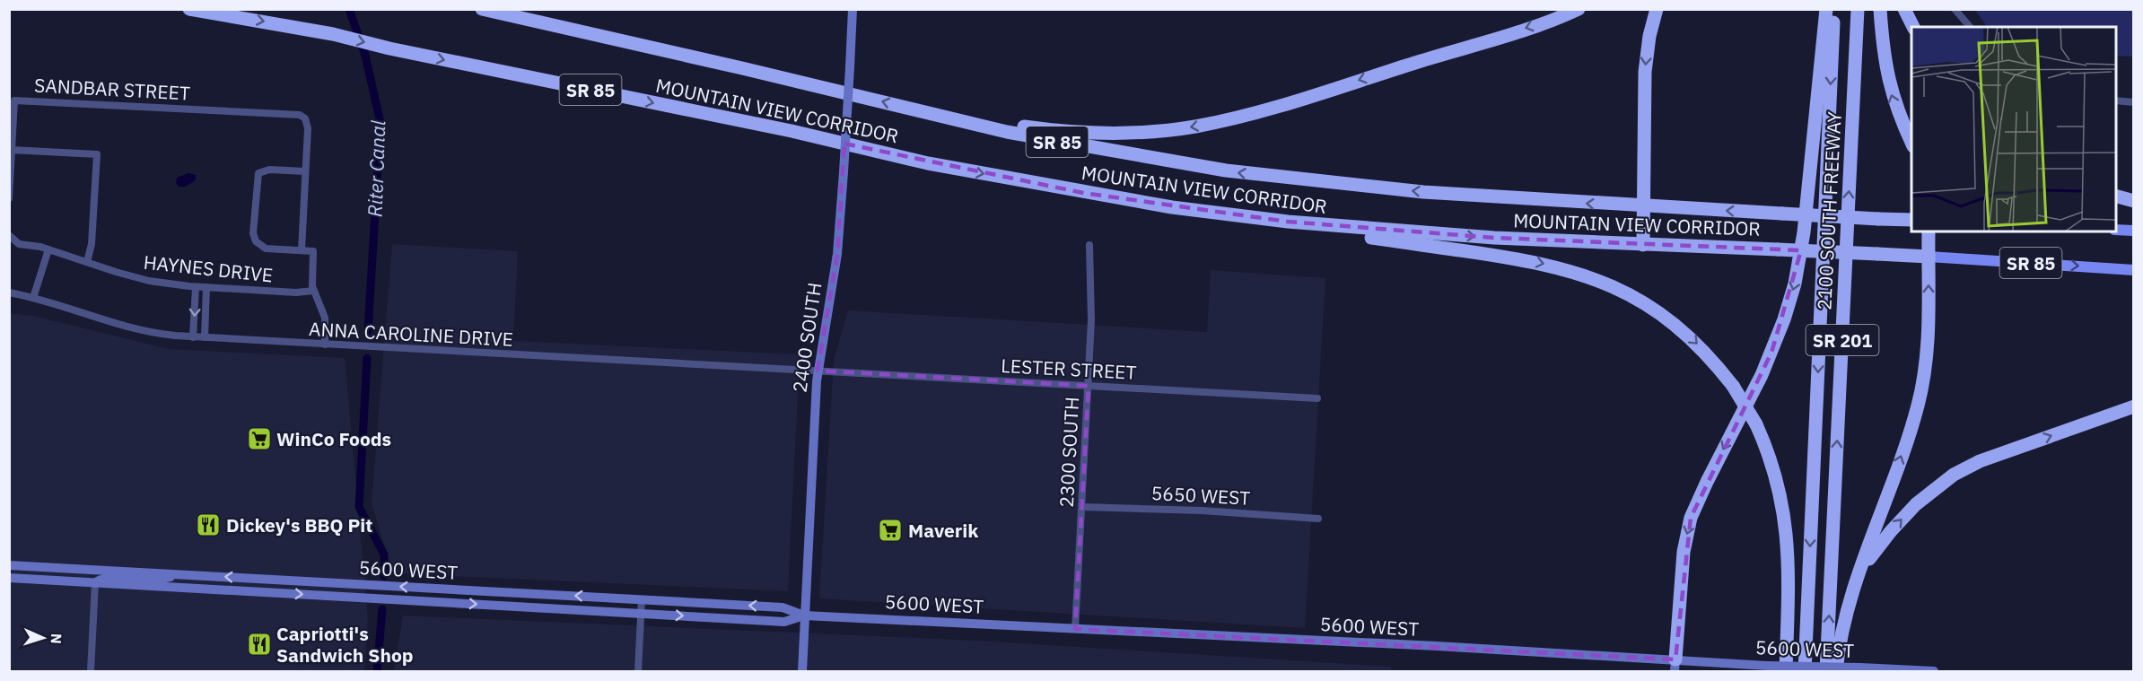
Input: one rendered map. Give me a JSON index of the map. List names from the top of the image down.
{
  "streets": {
    "highway": [
      "SR 85",
      "MOUNTAIN VIEW CORRIDOR",
      "2100 SOUTH FREEWAY",
      "SR 201"
    ],
    "main road": ["2400 SOUTH", "5600 WEST"],
    "street": [
      "SANDBAR STREET",
      "HAYNES DRIVE",
      "ANNA CAROLINE DRIVE",
      "LESTER STREET",
      "2300 SOUTH",
      "5650 WEST"
    ]
  },
  "crossings": [
    ["ANNA CAROLINE DRIVE", "2400 SOUTH"],
    ["ANNA CAROLINE DRIVE", "LESTER STREET"],
    ["2400 SOUTH", "LESTER STREET"],
    ["2400 SOUTH", "5600 WEST"],
    ["LESTER STREET", "2300 SOUTH"],
    ["2300 SOUTH", "5650 WEST"],
    ["2300 SOUTH", "5600 WEST"]
  ],
  "water": ["Riter Canal"],
  "places": {
    "supermarket": ["WinCo Foods", "Maverik"],
    "restaurant": ["Dickey's BBQ Pit", "Capriotti's Sandwich Shop"]
  },
  "north": "right"
}
